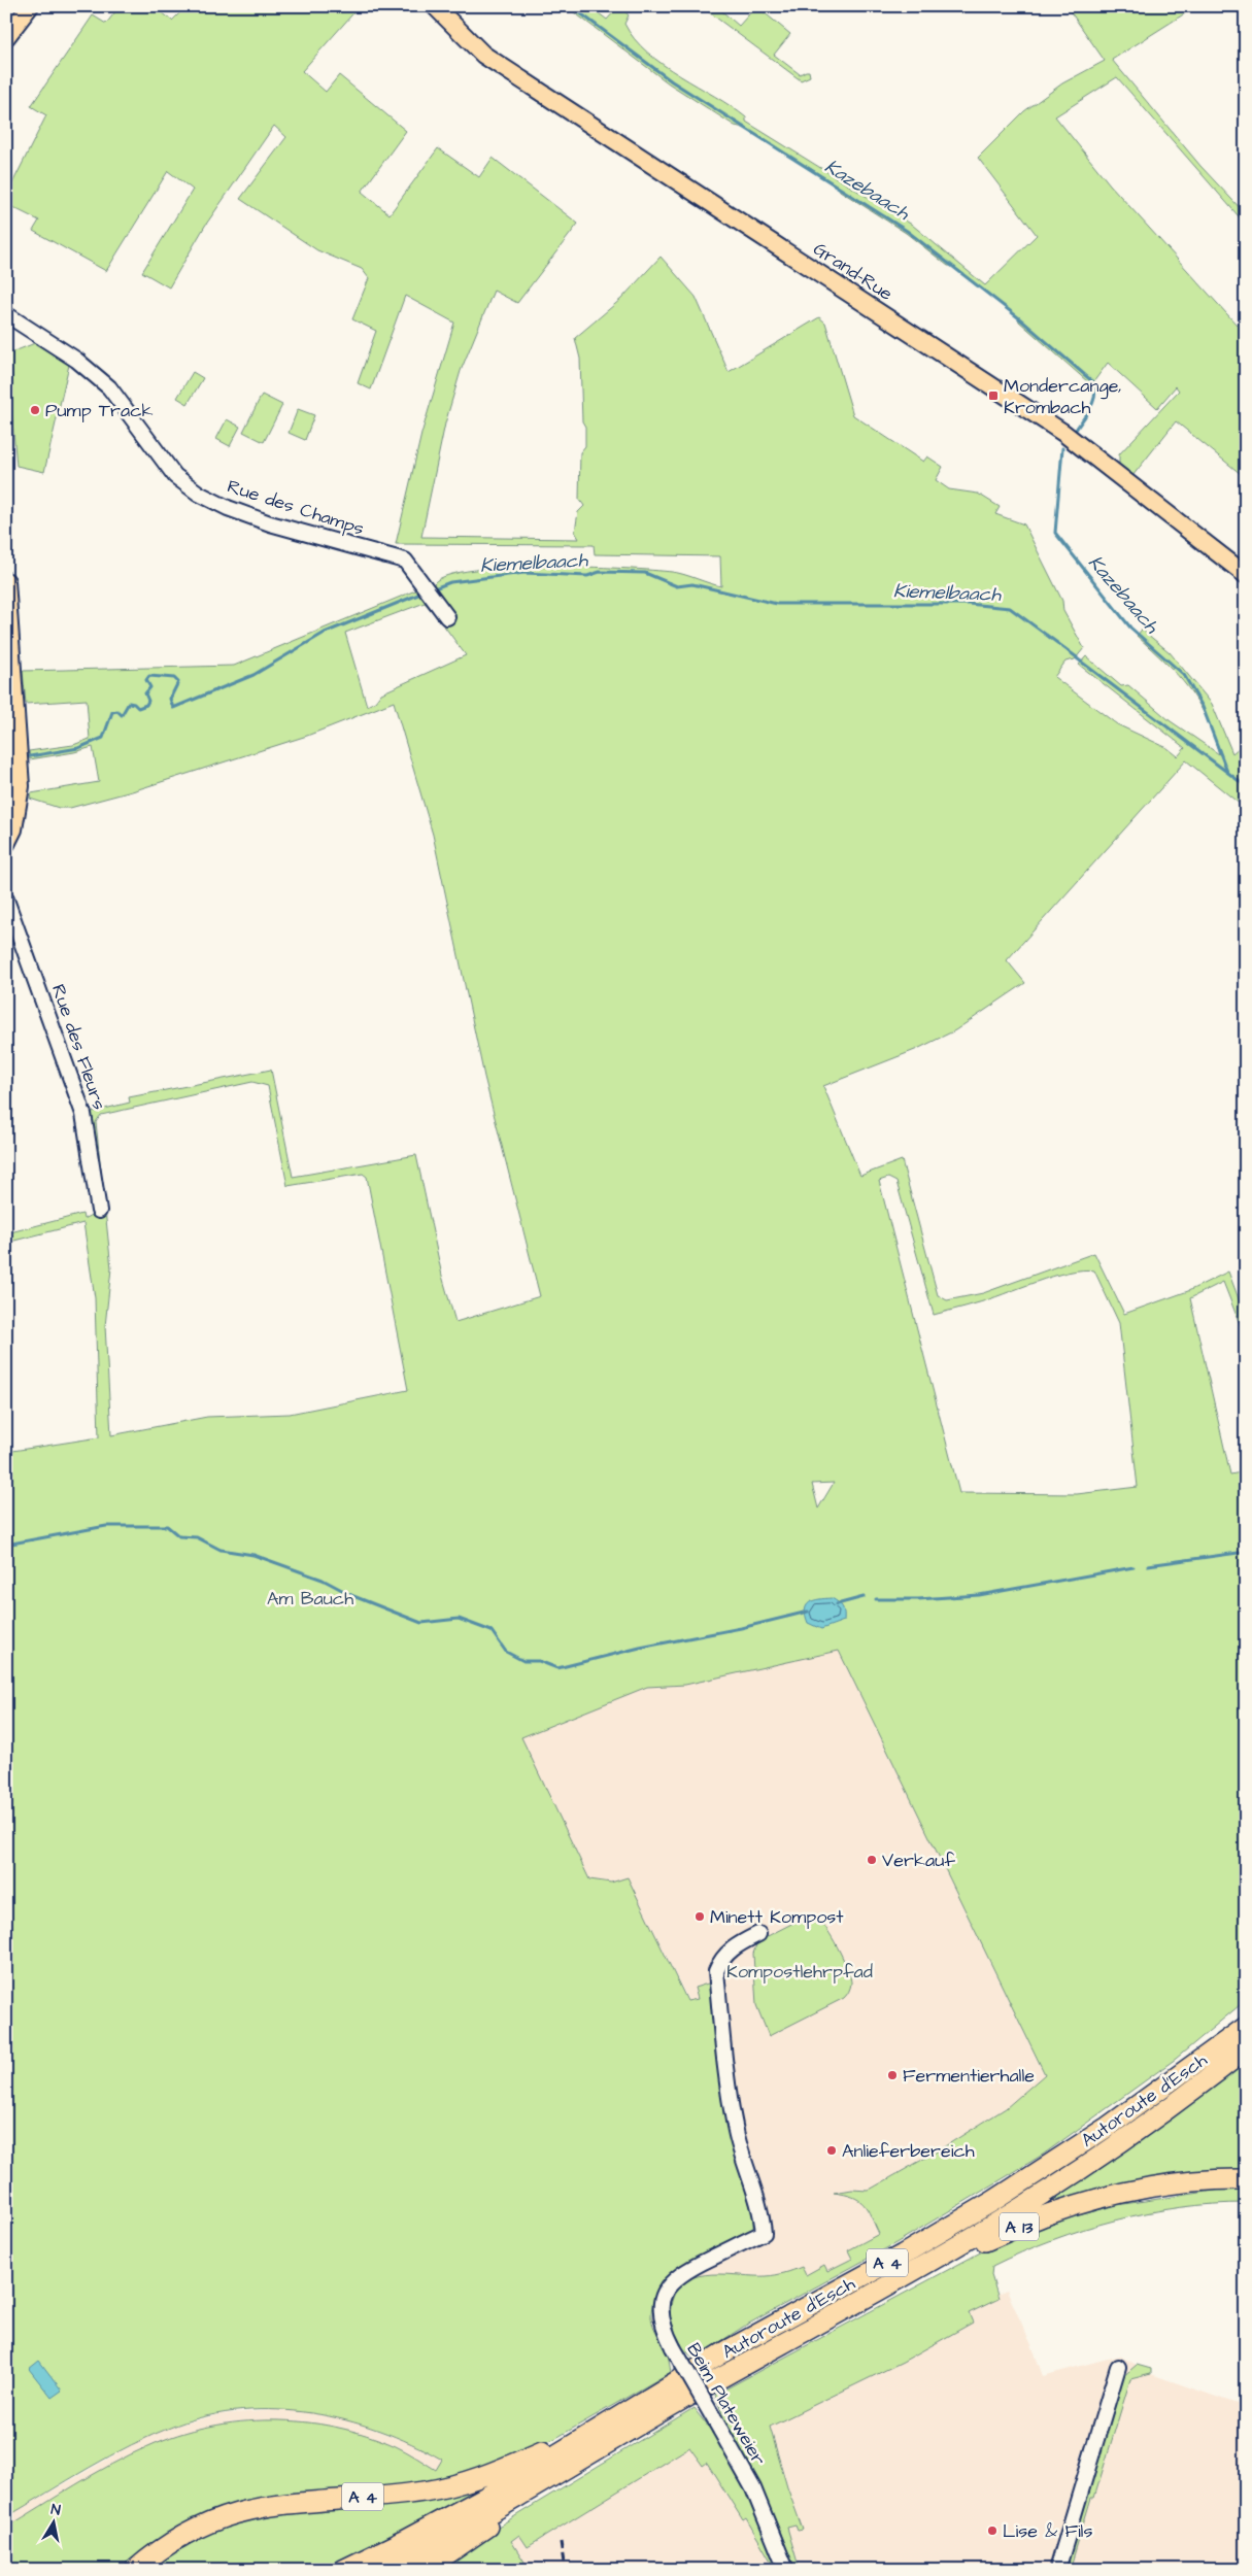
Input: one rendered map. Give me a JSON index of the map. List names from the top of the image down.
{
  "streets": {
    "highway": ["Autoroute d'Esch", "A 13", "A 4"],
    "main road": ["Grand-Rue"],
    "street": ["Rue des Champs", "Rue des Fleurs", "Beim Plateweier"]
  },
  "crossings": [
    ["Autoroute d'Esch", "A 13"],
    ["Autoroute d'Esch", "A 4"]
  ],
  "water": ["Kazebaach", "Kiemelbaach"],
  "parks": ["Am Bauch", "Kompostlehrpfad"],
  "places": {
    "transit": ["Mondercange, Krombach"],
    "other": [
      "Pump Track",
      "Verkauf",
      "Minett Kompost",
      "Fermentierhalle",
      "Anlieferbereich",
      "Lise & Fils"
    ]
  },
  "north": "top"
}
